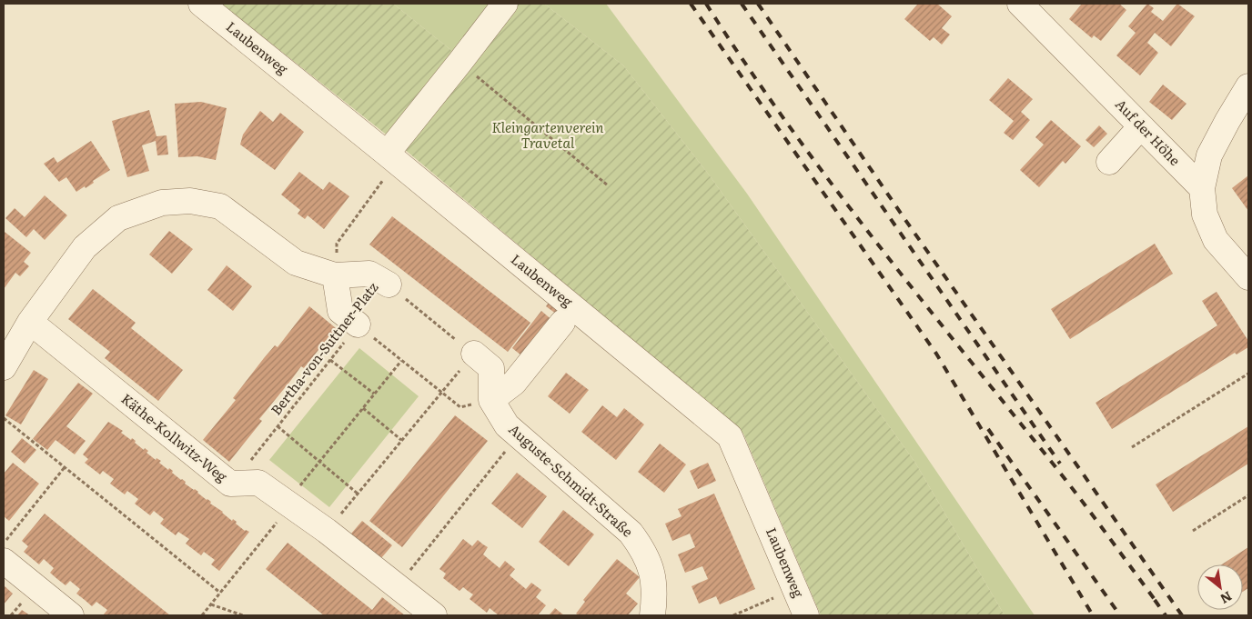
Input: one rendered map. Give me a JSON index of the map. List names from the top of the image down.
{
  "streets": {
    "street": [
      "Laubenweg",
      "Auf der Höhe",
      "Käthe-Kollwitz-Weg",
      "Auguste-Schmidt-Straße"
    ],
    "path": ["Bertha-von-Suttner-Platz"]
  },
  "crossings": [
    ["Bertha-von-Suttner-Platz", "Käthe-Kollwitz-Weg"]
  ],
  "parks": ["Kleingartenverein Travetal"],
  "north": "bottom right"
}
